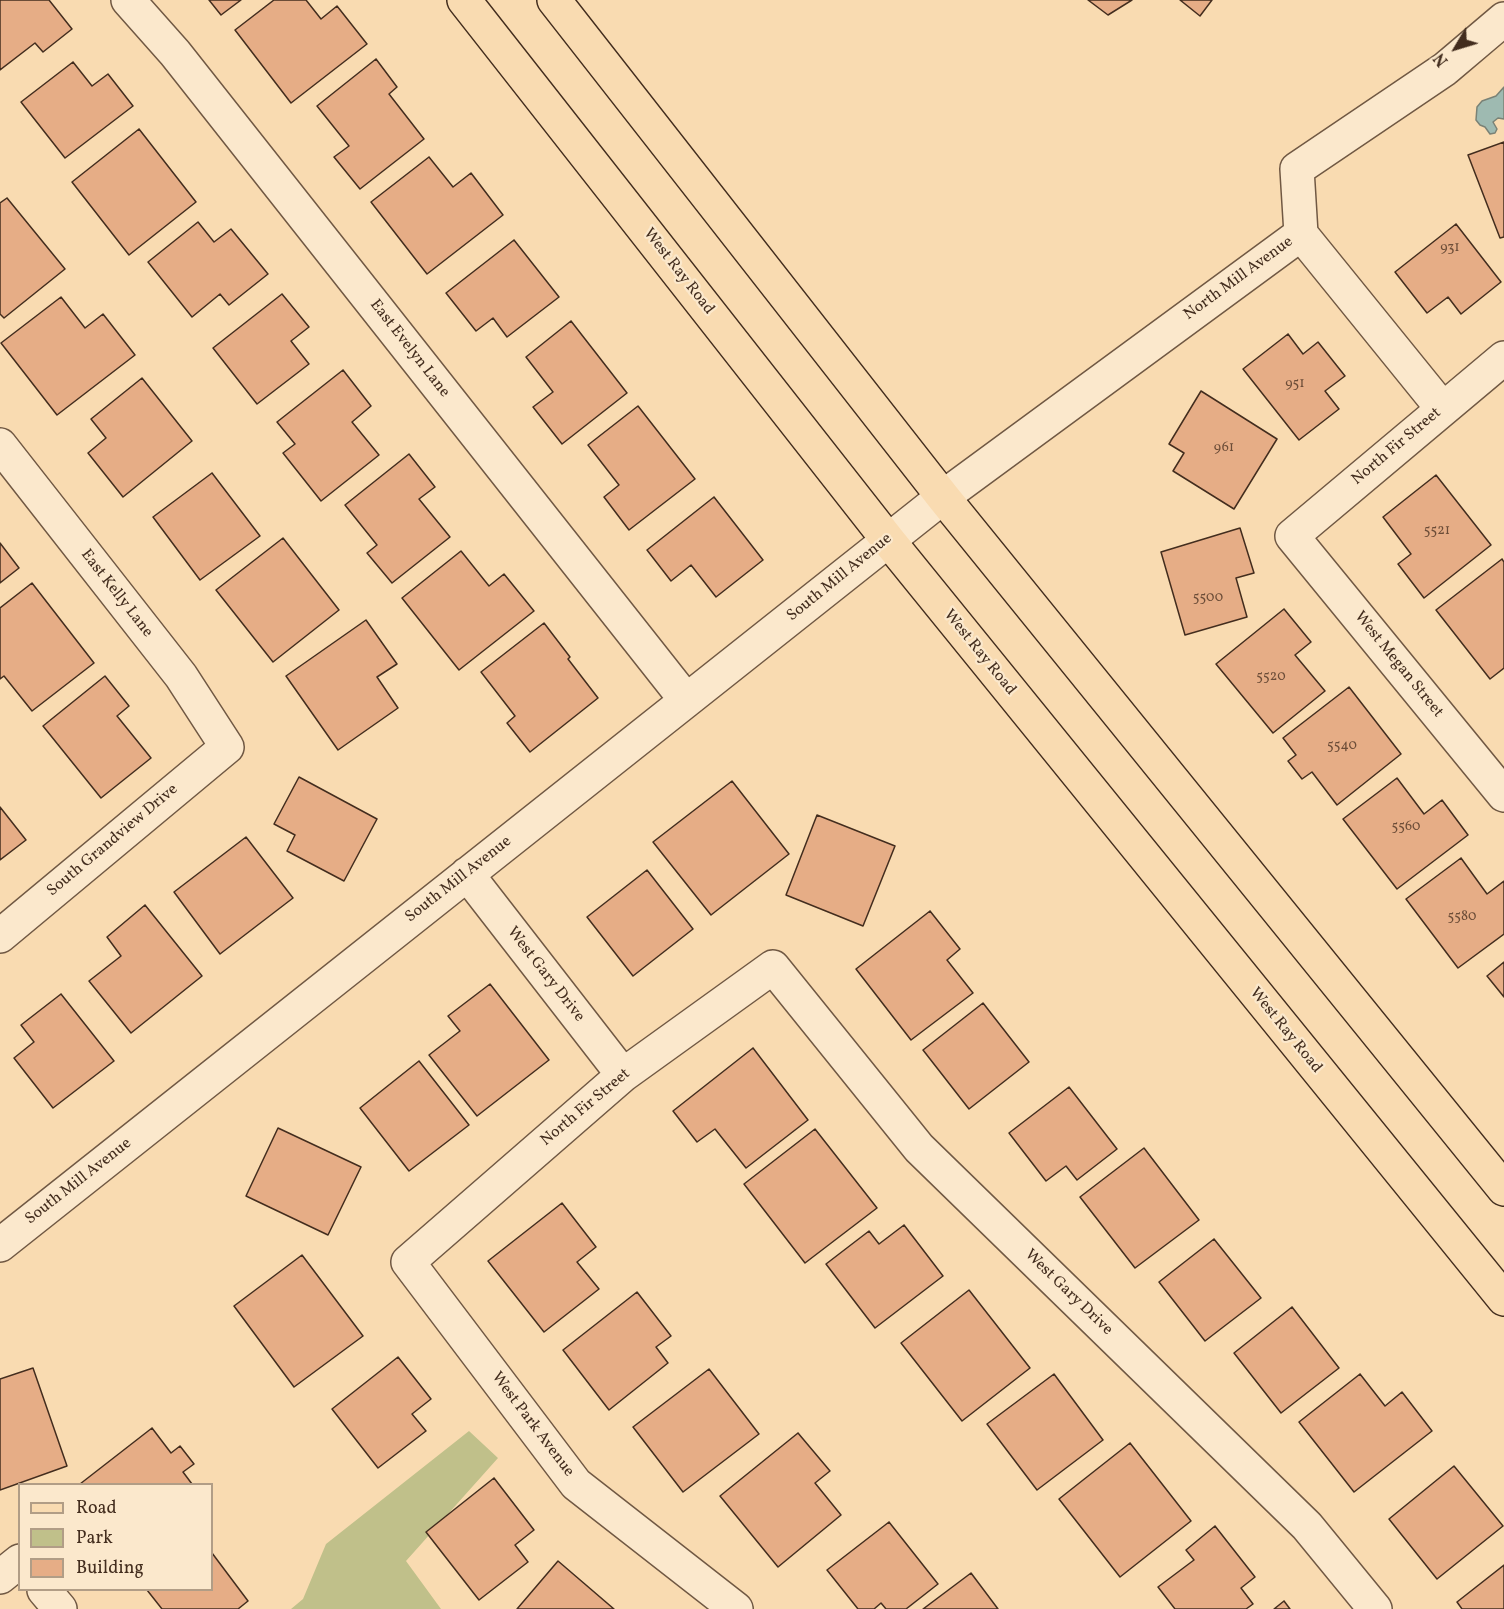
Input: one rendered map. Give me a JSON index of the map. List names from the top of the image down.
{
  "streets": {
    "main road": ["West Ray Road"],
    "street": [
      "North Mill Avenue",
      "East Evelyn Lane",
      "North Fir Street",
      "South Mill Avenue",
      "East Kelly Lane",
      "West Megan Street",
      "South Grandview Drive",
      "West Gary Drive",
      "West Park Avenue"
    ]
  },
  "crossings": [
    ["West Ray Road", "South Mill Avenue"],
    ["North Mill Avenue", "South Mill Avenue"],
    ["East Evelyn Lane", "South Mill Avenue"],
    ["North Fir Street", "West Megan Street"],
    ["North Fir Street", "West Gary Drive"],
    ["North Fir Street", "West Park Avenue"],
    ["South Mill Avenue", "West Gary Drive"],
    ["East Kelly Lane", "South Grandview Drive"]
  ],
  "house_numbers": [
    "931",
    "951",
    "961",
    "5521",
    "5500",
    "5520",
    "5540",
    "5560",
    "5580"
  ],
  "legend": ["Road", "Park", "Building"],
  "north": "bottom left"
}
